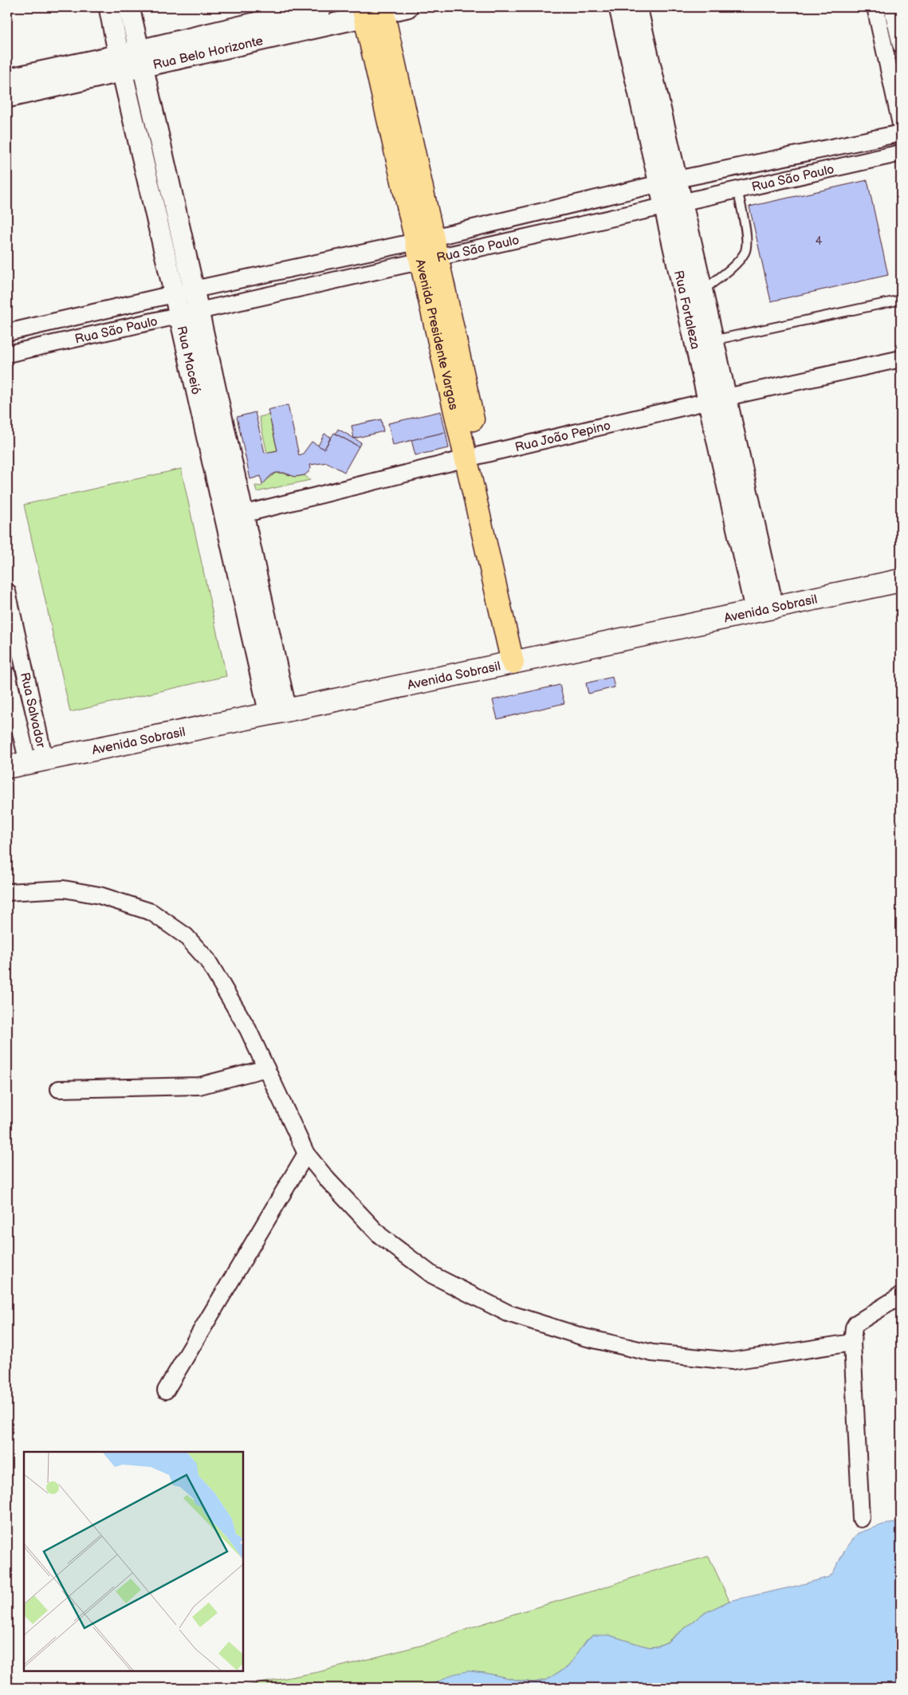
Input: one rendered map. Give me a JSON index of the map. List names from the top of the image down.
{
  "streets": {
    "main road": ["Avenida Presidente Vargas", "Avenida Sobrasil"],
    "street": [
      "Rua Belo Horizonte",
      "Rua São Paulo",
      "Rua Fortaleza",
      "Rua Maceió",
      "Rua João Pepino",
      "Rua Salvador"
    ]
  },
  "crossings": [
    ["Rua Belo Horizonte", "Avenida Presidente Vargas"],
    ["Rua Belo Horizonte", "Rua Maceió"],
    ["Rua São Paulo", "Rua Fortaleza"],
    ["Rua São Paulo", "Avenida Presidente Vargas"],
    ["Rua São Paulo", "Rua Maceió"],
    ["Rua Fortaleza", "Rua João Pepino"],
    ["Rua Fortaleza", "Avenida Sobrasil"],
    ["Avenida Presidente Vargas", "Rua João Pepino"],
    ["Avenida Presidente Vargas", "Avenida Sobrasil"],
    ["Rua Maceió", "Rua João Pepino"],
    ["Rua Maceió", "Avenida Sobrasil"],
    ["Avenida Sobrasil", "Rua Salvador"]
  ],
  "house_numbers": ["4"]
}
